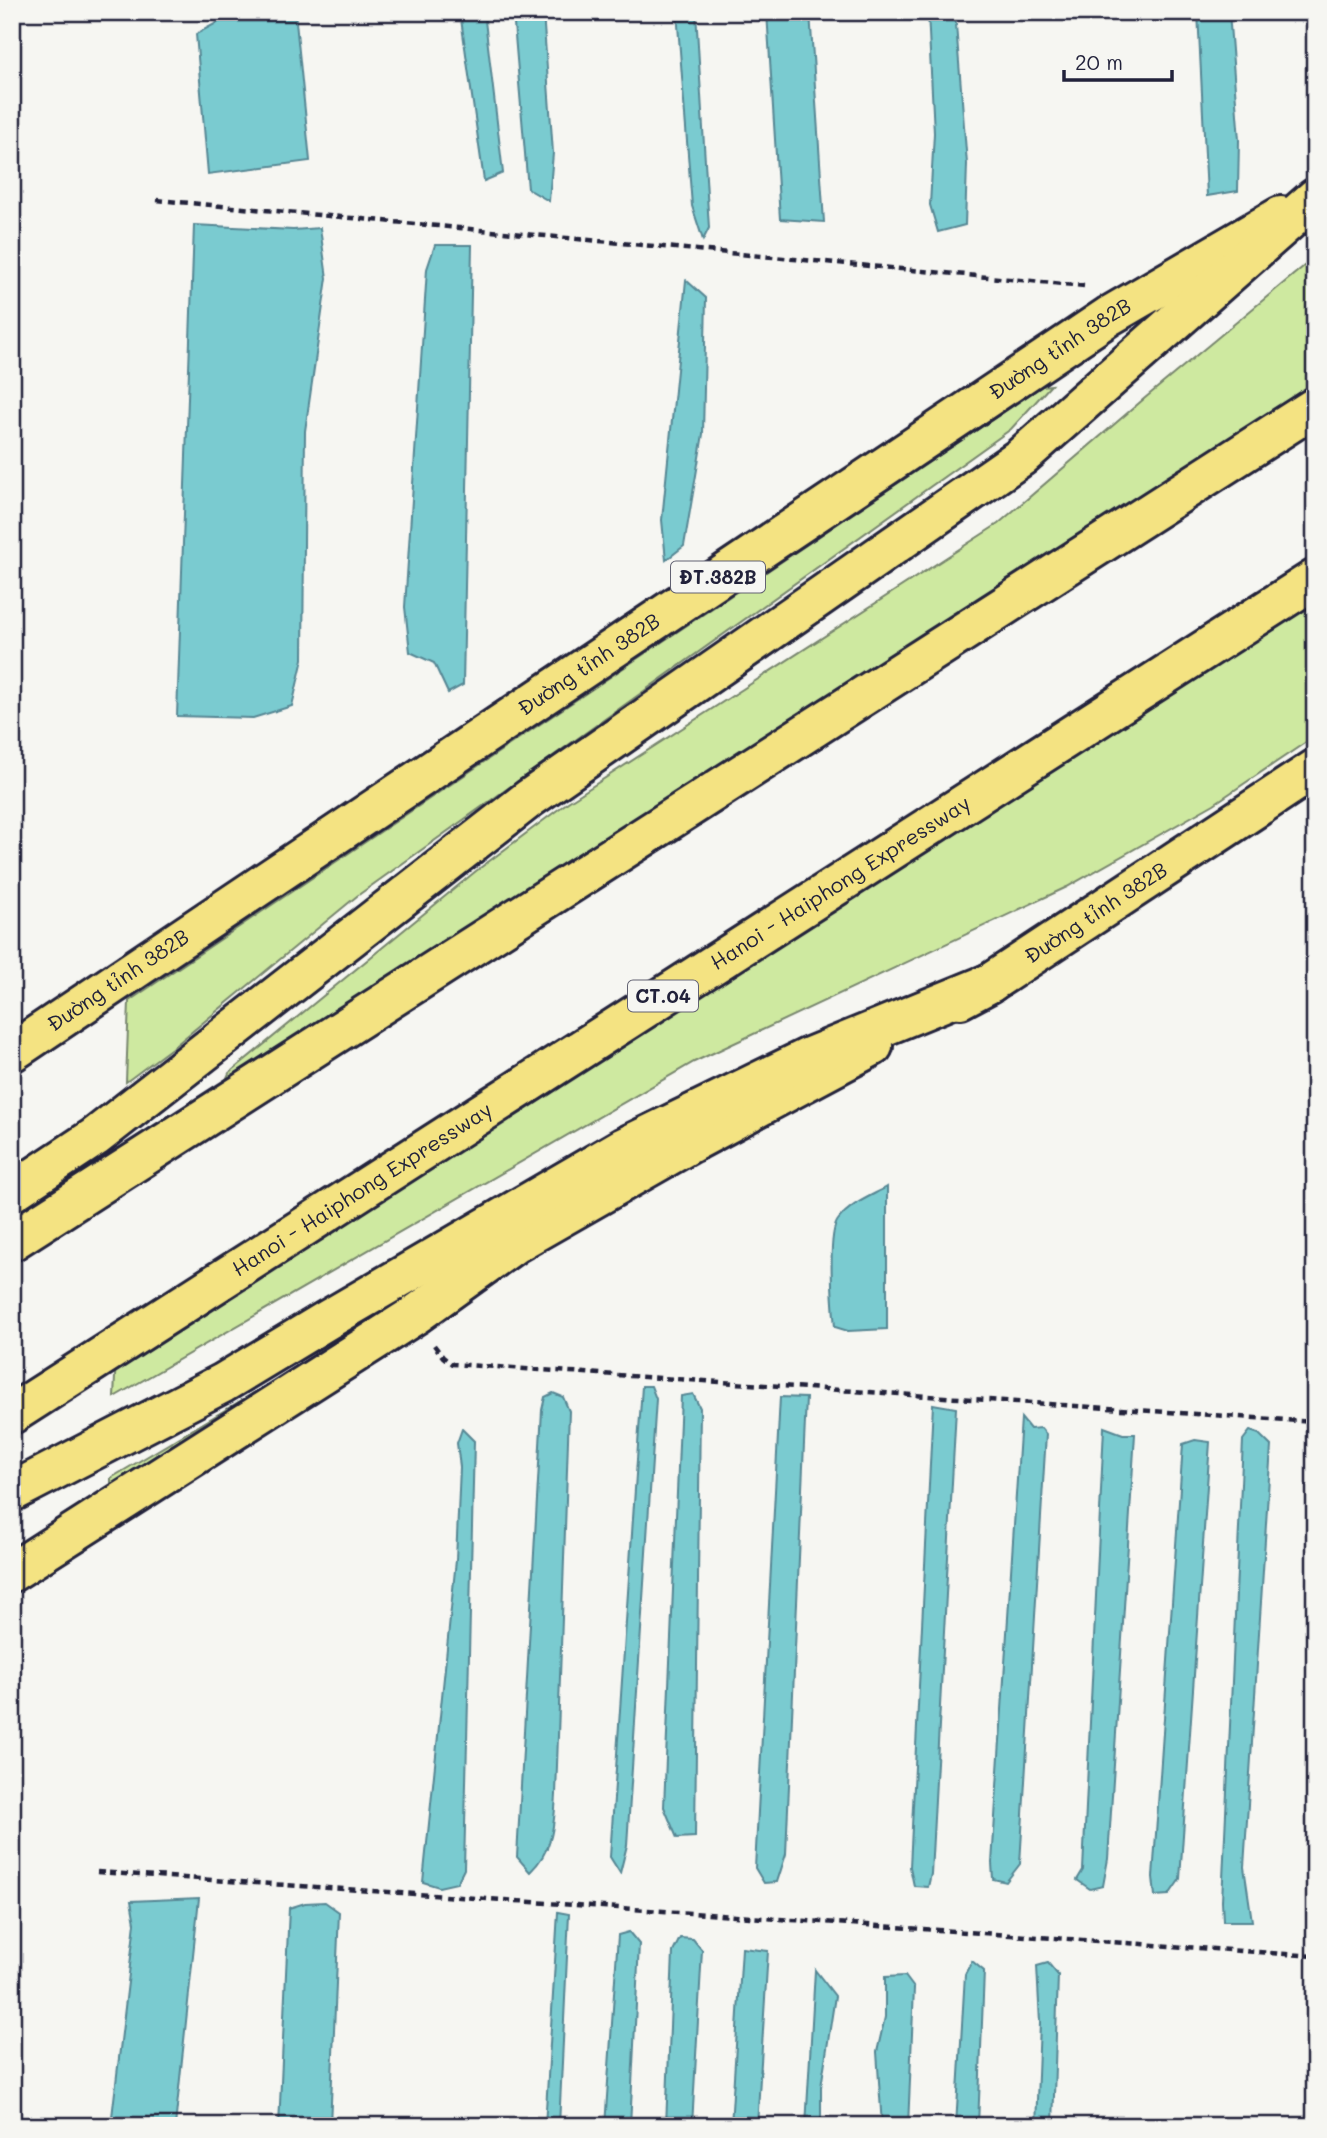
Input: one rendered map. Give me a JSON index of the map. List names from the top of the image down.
{
  "streets": {
    "main road": [
      "Đường tỉnh 382B",
      "ĐT.382B",
      "Hanoi - Haiphong Expressway",
      "CT.04"
    ]
  },
  "scale_bar": "20 m"
}
